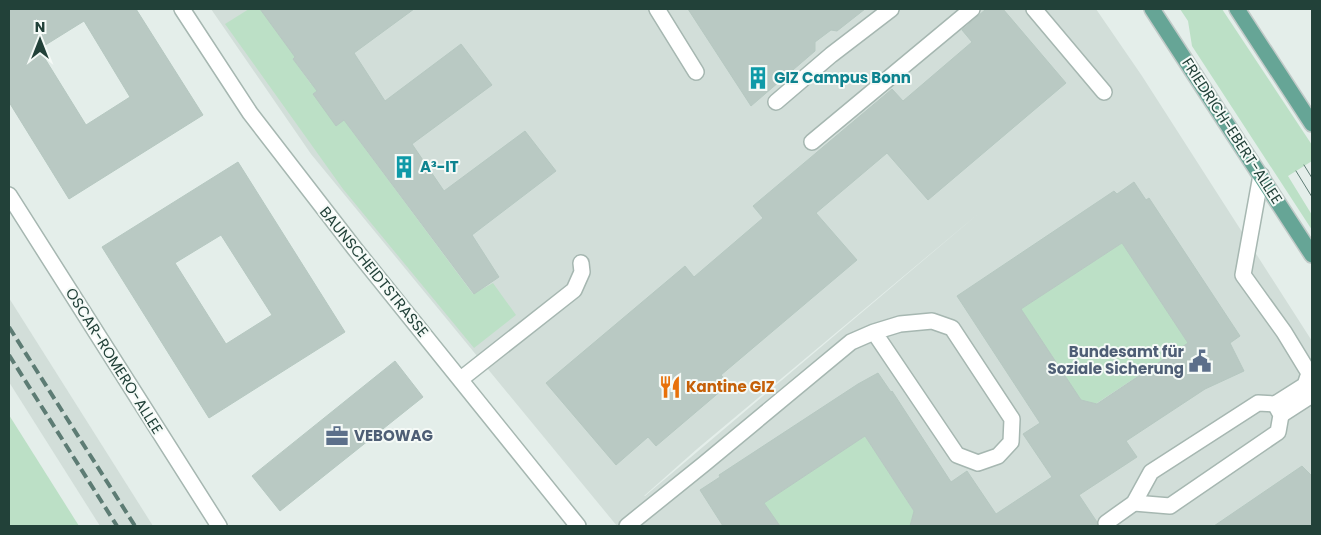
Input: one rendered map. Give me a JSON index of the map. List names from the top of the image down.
{
  "streets": {
    "main road": ["FRIEDRICH-EBERT-ALLEE"],
    "street": ["BAUNSCHEIDTSTRASSE", "OSCAR-ROMERO-ALLEE"]
  },
  "places": {
    "building": ["GIZ Campus Bonn", "A³-IT"],
    "public building": ["Bundesamt für Soziale Sicherung"],
    "restaurant": ["Kantine GIZ"],
    "office": ["VEBOWAG"]
  },
  "north": "top"
}
